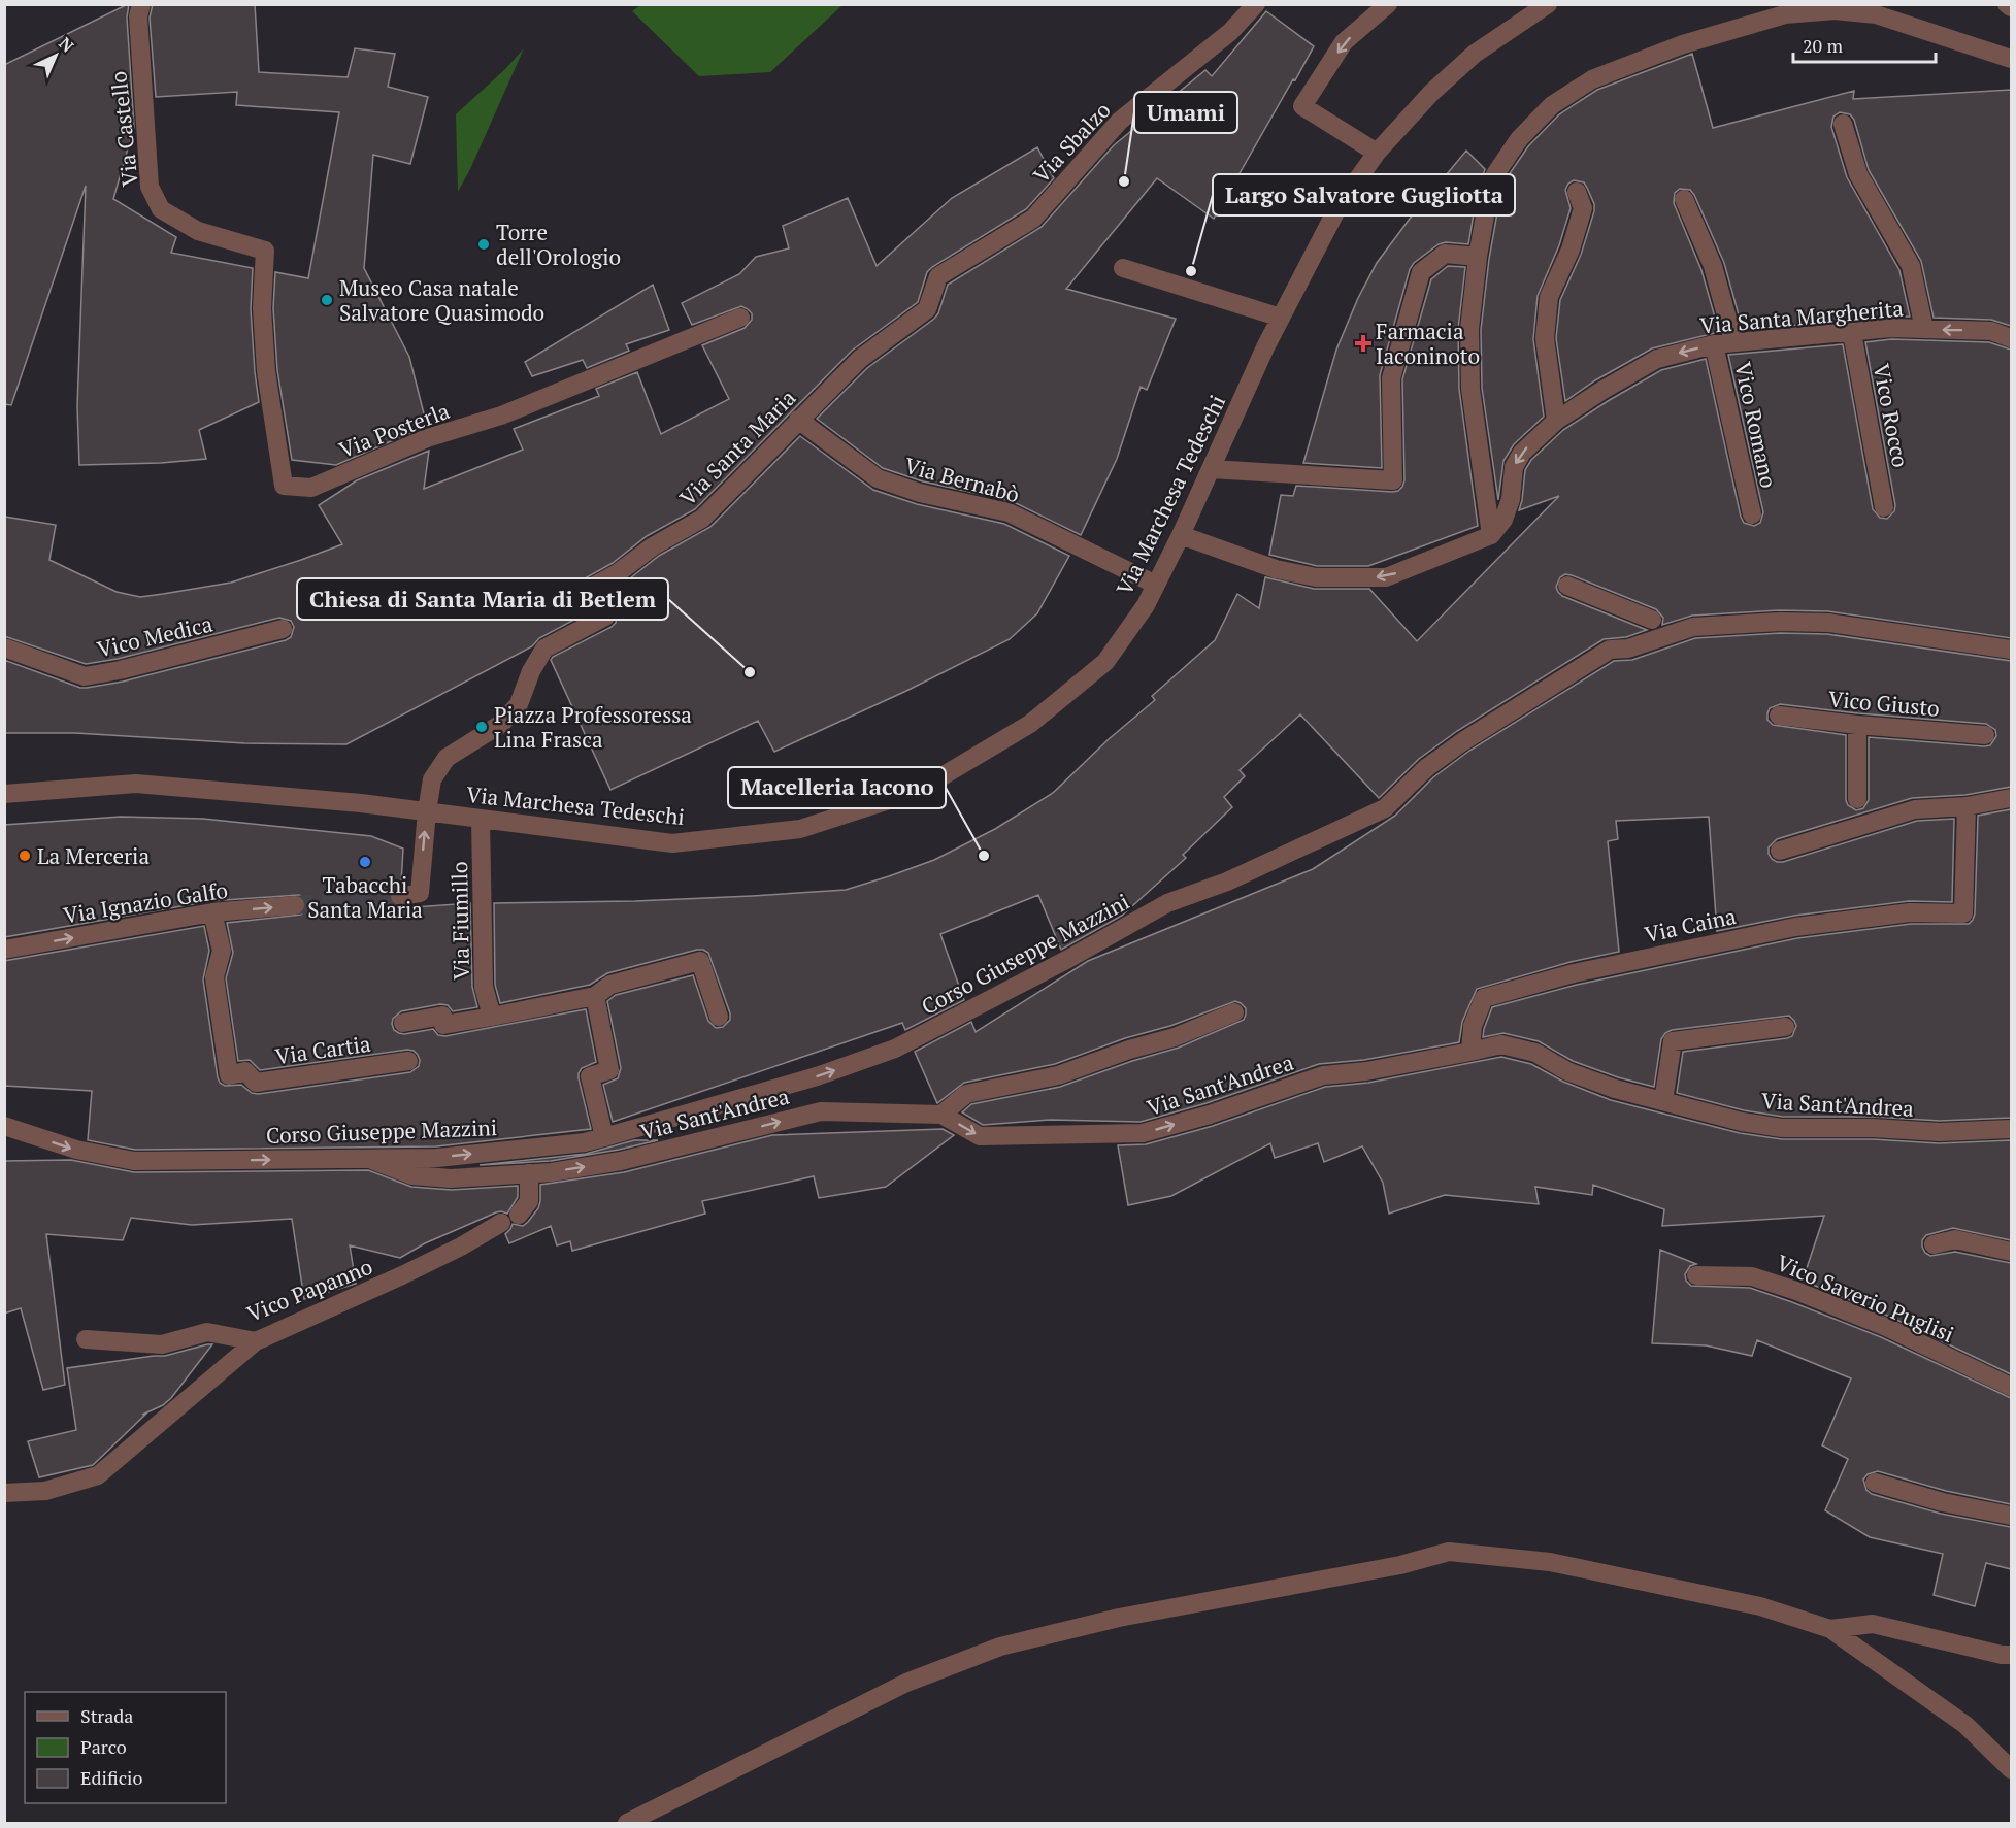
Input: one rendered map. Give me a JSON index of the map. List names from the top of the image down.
{
  "streets": {
    "street": [
      "Via Castello",
      "Via Sbalzo",
      "Via Santa Margherita",
      "Vico Rocco",
      "Vico Romano",
      "Via Posterla",
      "Via Santa Maria",
      "Via Bernabò",
      "Via Marchesa Tedeschi",
      "Vico Medica",
      "Vico Giusto",
      "Via Ignazio Galfo",
      "Via Fiumillo",
      "Via Caina",
      "Corso Giuseppe Mazzini",
      "Via Cartia",
      "Via Sant'Andrea",
      "Vico Papanno",
      "Vico Saverio Puglisi"
    ]
  },
  "crossings": [
    ["Via Castello", "Via Posterla"],
    ["Via Sbalzo", "Via Santa Maria"],
    ["Via Santa Margherita", "Vico Rocco"],
    ["Via Santa Margherita", "Vico Romano"],
    ["Via Santa Maria", "Via Bernabò"],
    ["Via Santa Maria", "Via Marchesa Tedeschi"],
    ["Via Bernabò", "Via Marchesa Tedeschi"],
    ["Via Marchesa Tedeschi", "Via Fiumillo"],
    ["Via Ignazio Galfo", "Via Cartia"],
    ["Via Caina", "Via Sant'Andrea"],
    ["Corso Giuseppe Mazzini", "Via Sant'Andrea"]
  ],
  "one_way": ["Via Santa Margherita", "Via Ignazio Galfo", "Corso Giuseppe Mazzini"],
  "places": {
    "other": [
      "Umami",
      "Torre dell'Orologio",
      "Largo Salvatore Gugliotta",
      "Museo Casa natale Salvatore Quasimodo",
      "Chiesa di Santa Maria di Betlem",
      "Piazza Professoressa Lina Frasca",
      "La Merceria",
      "Macelleria Iacono",
      "Tabacchi Santa Maria"
    ],
    "health": ["Farmacia Iaconinoto"]
  },
  "legend": ["Strada", "Parco", "Edificio"],
  "scale_bar": "20 m",
  "north": "top right"
}
